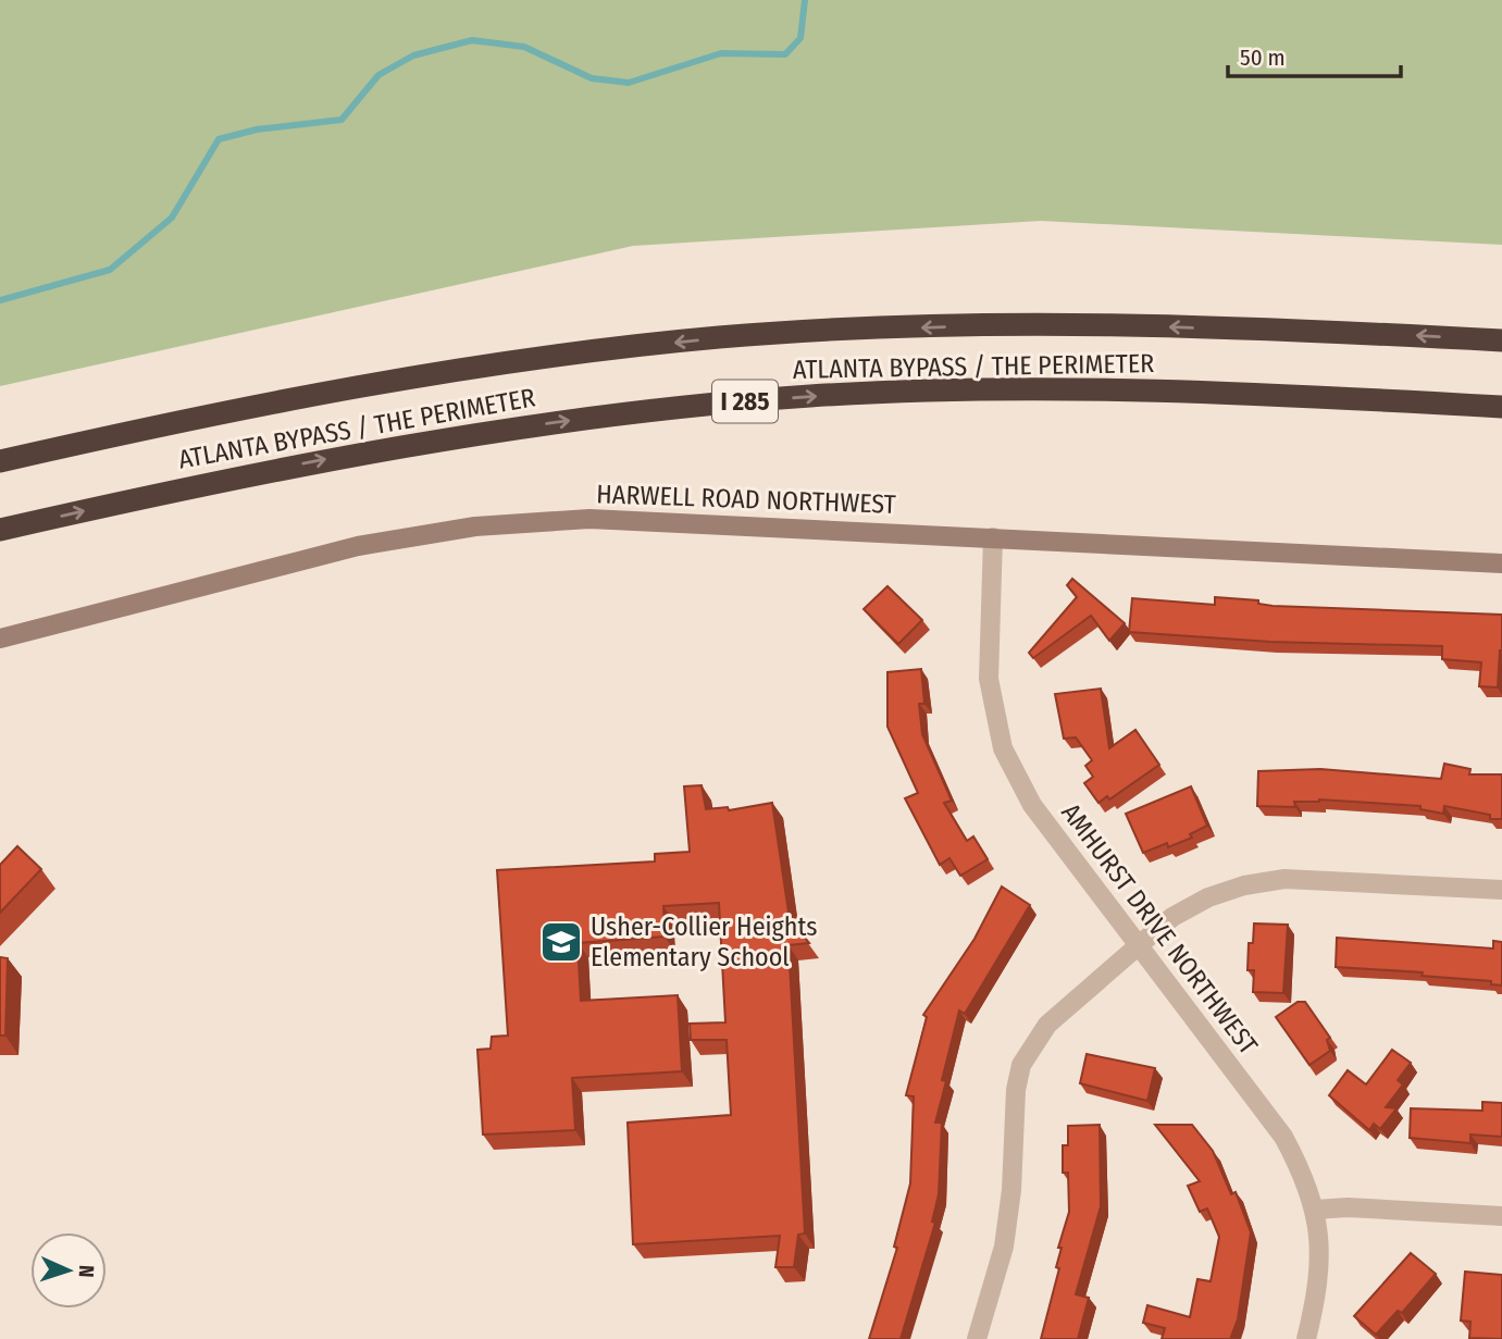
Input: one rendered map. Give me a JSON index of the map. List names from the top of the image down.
{
  "streets": {
    "highway": ["ATLANTA BYPASS / THE PERIMETER", "I 285"],
    "street": ["HARWELL ROAD NORTHWEST", "AMHURST DRIVE NORTHWEST"]
  },
  "crossings": [
    ["HARWELL ROAD NORTHWEST", "AMHURST DRIVE NORTHWEST"]
  ],
  "places": {
    "school or university": ["Usher-Collier Heights Elementary School"]
  },
  "scale_bar": "50 m",
  "north": "right"
}
